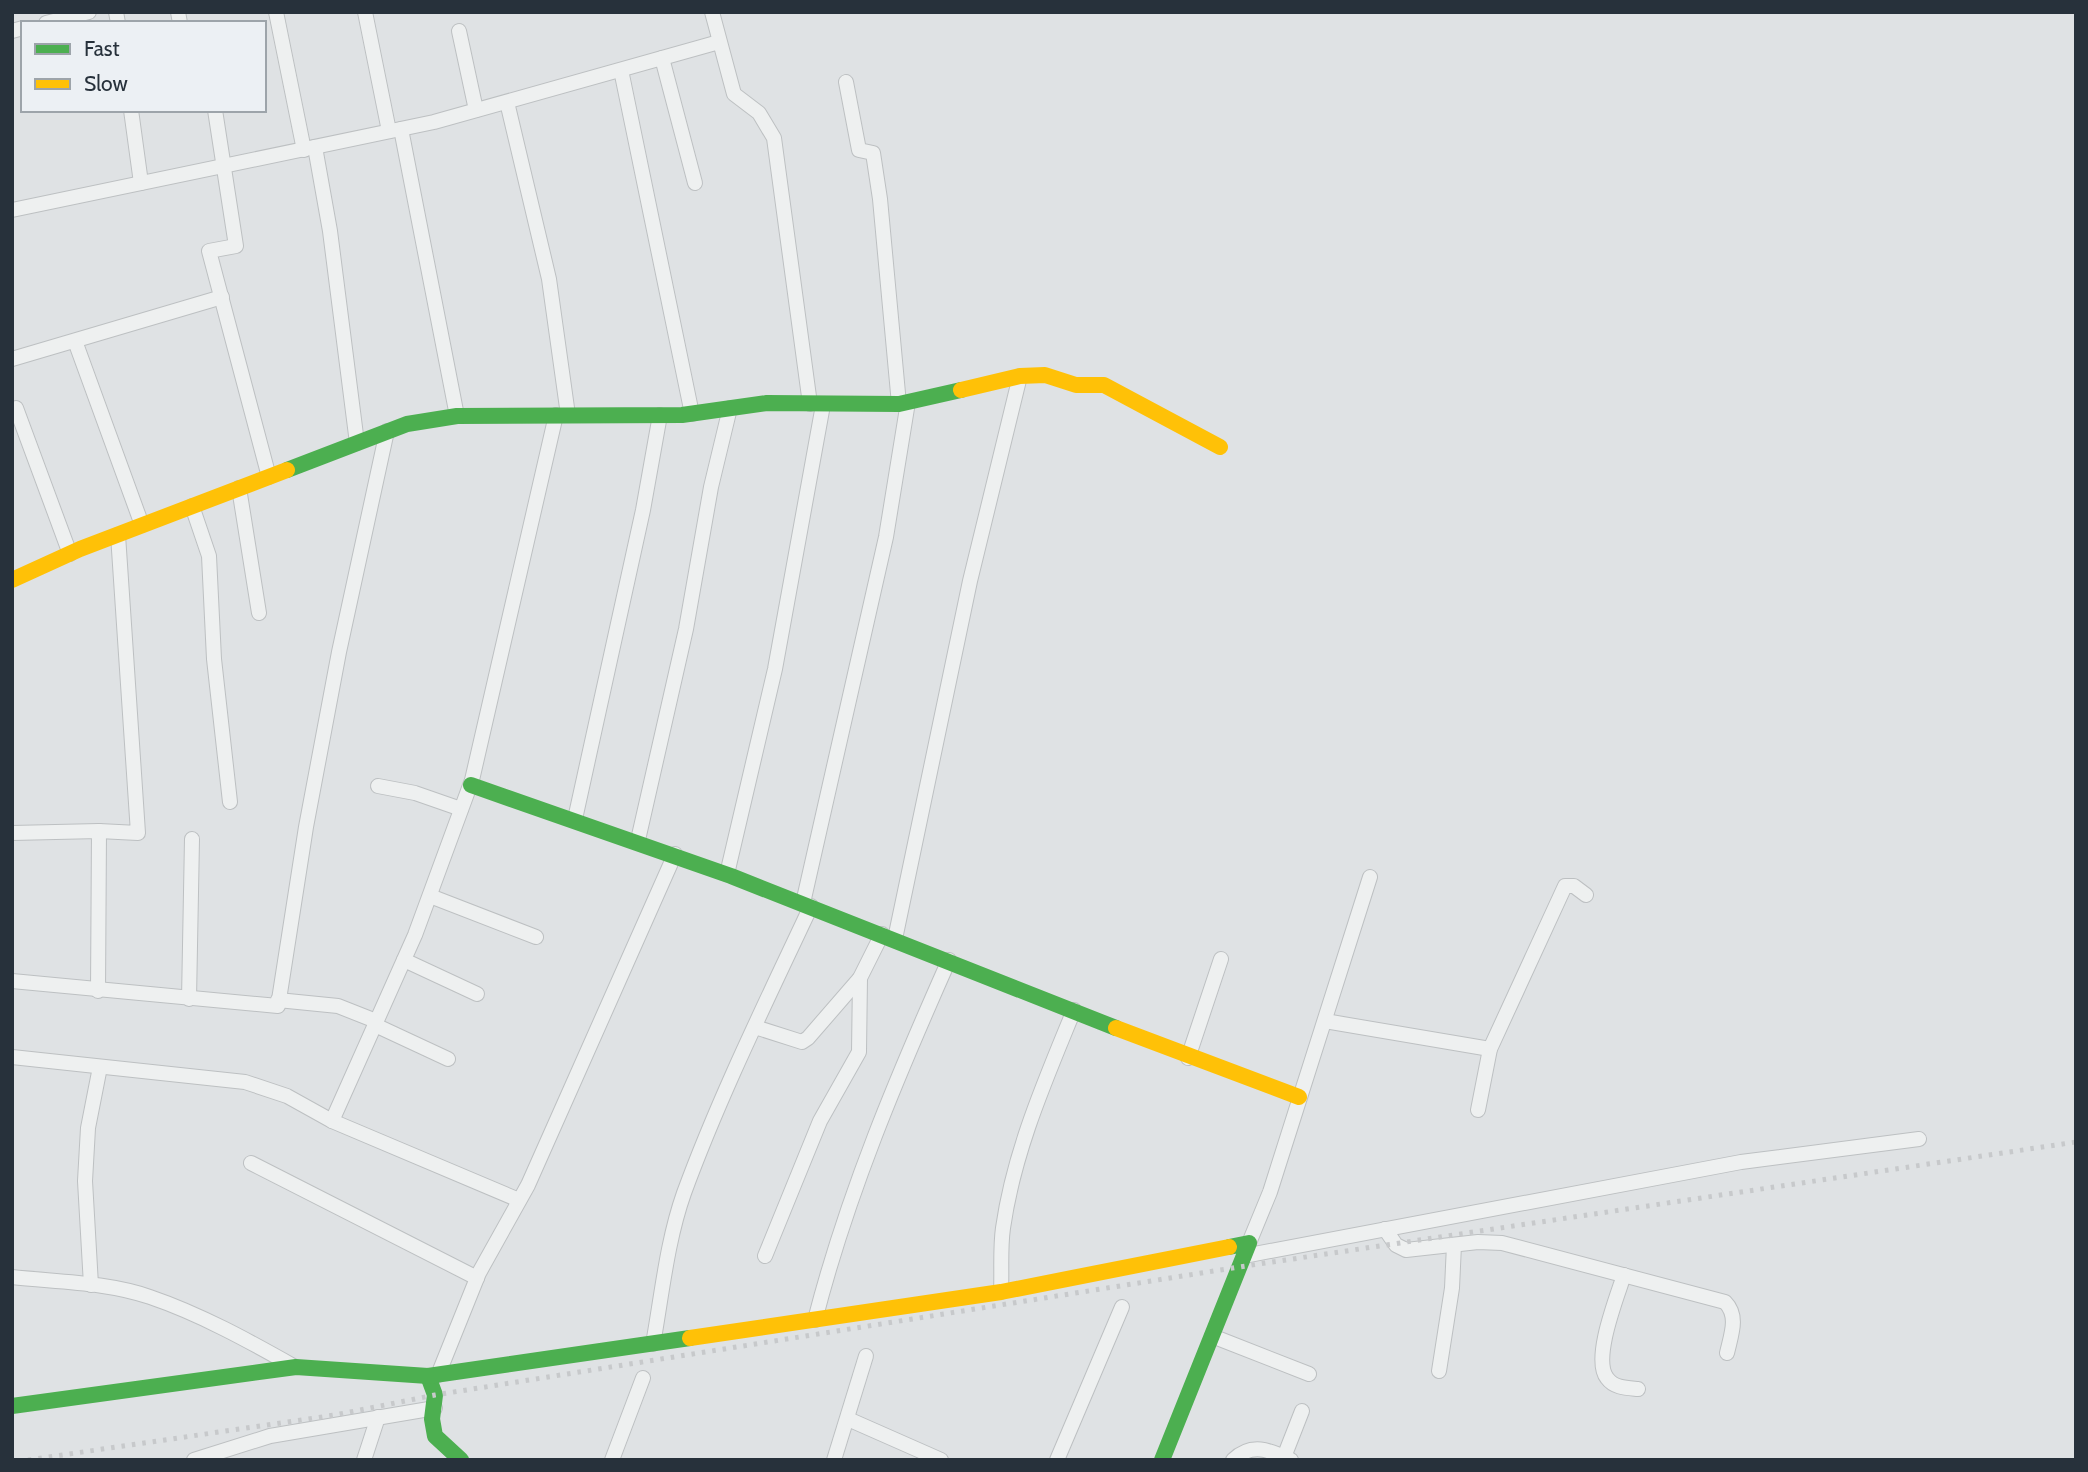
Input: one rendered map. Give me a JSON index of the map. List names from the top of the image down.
{
  "legend": ["Fast", "Slow"]
}
